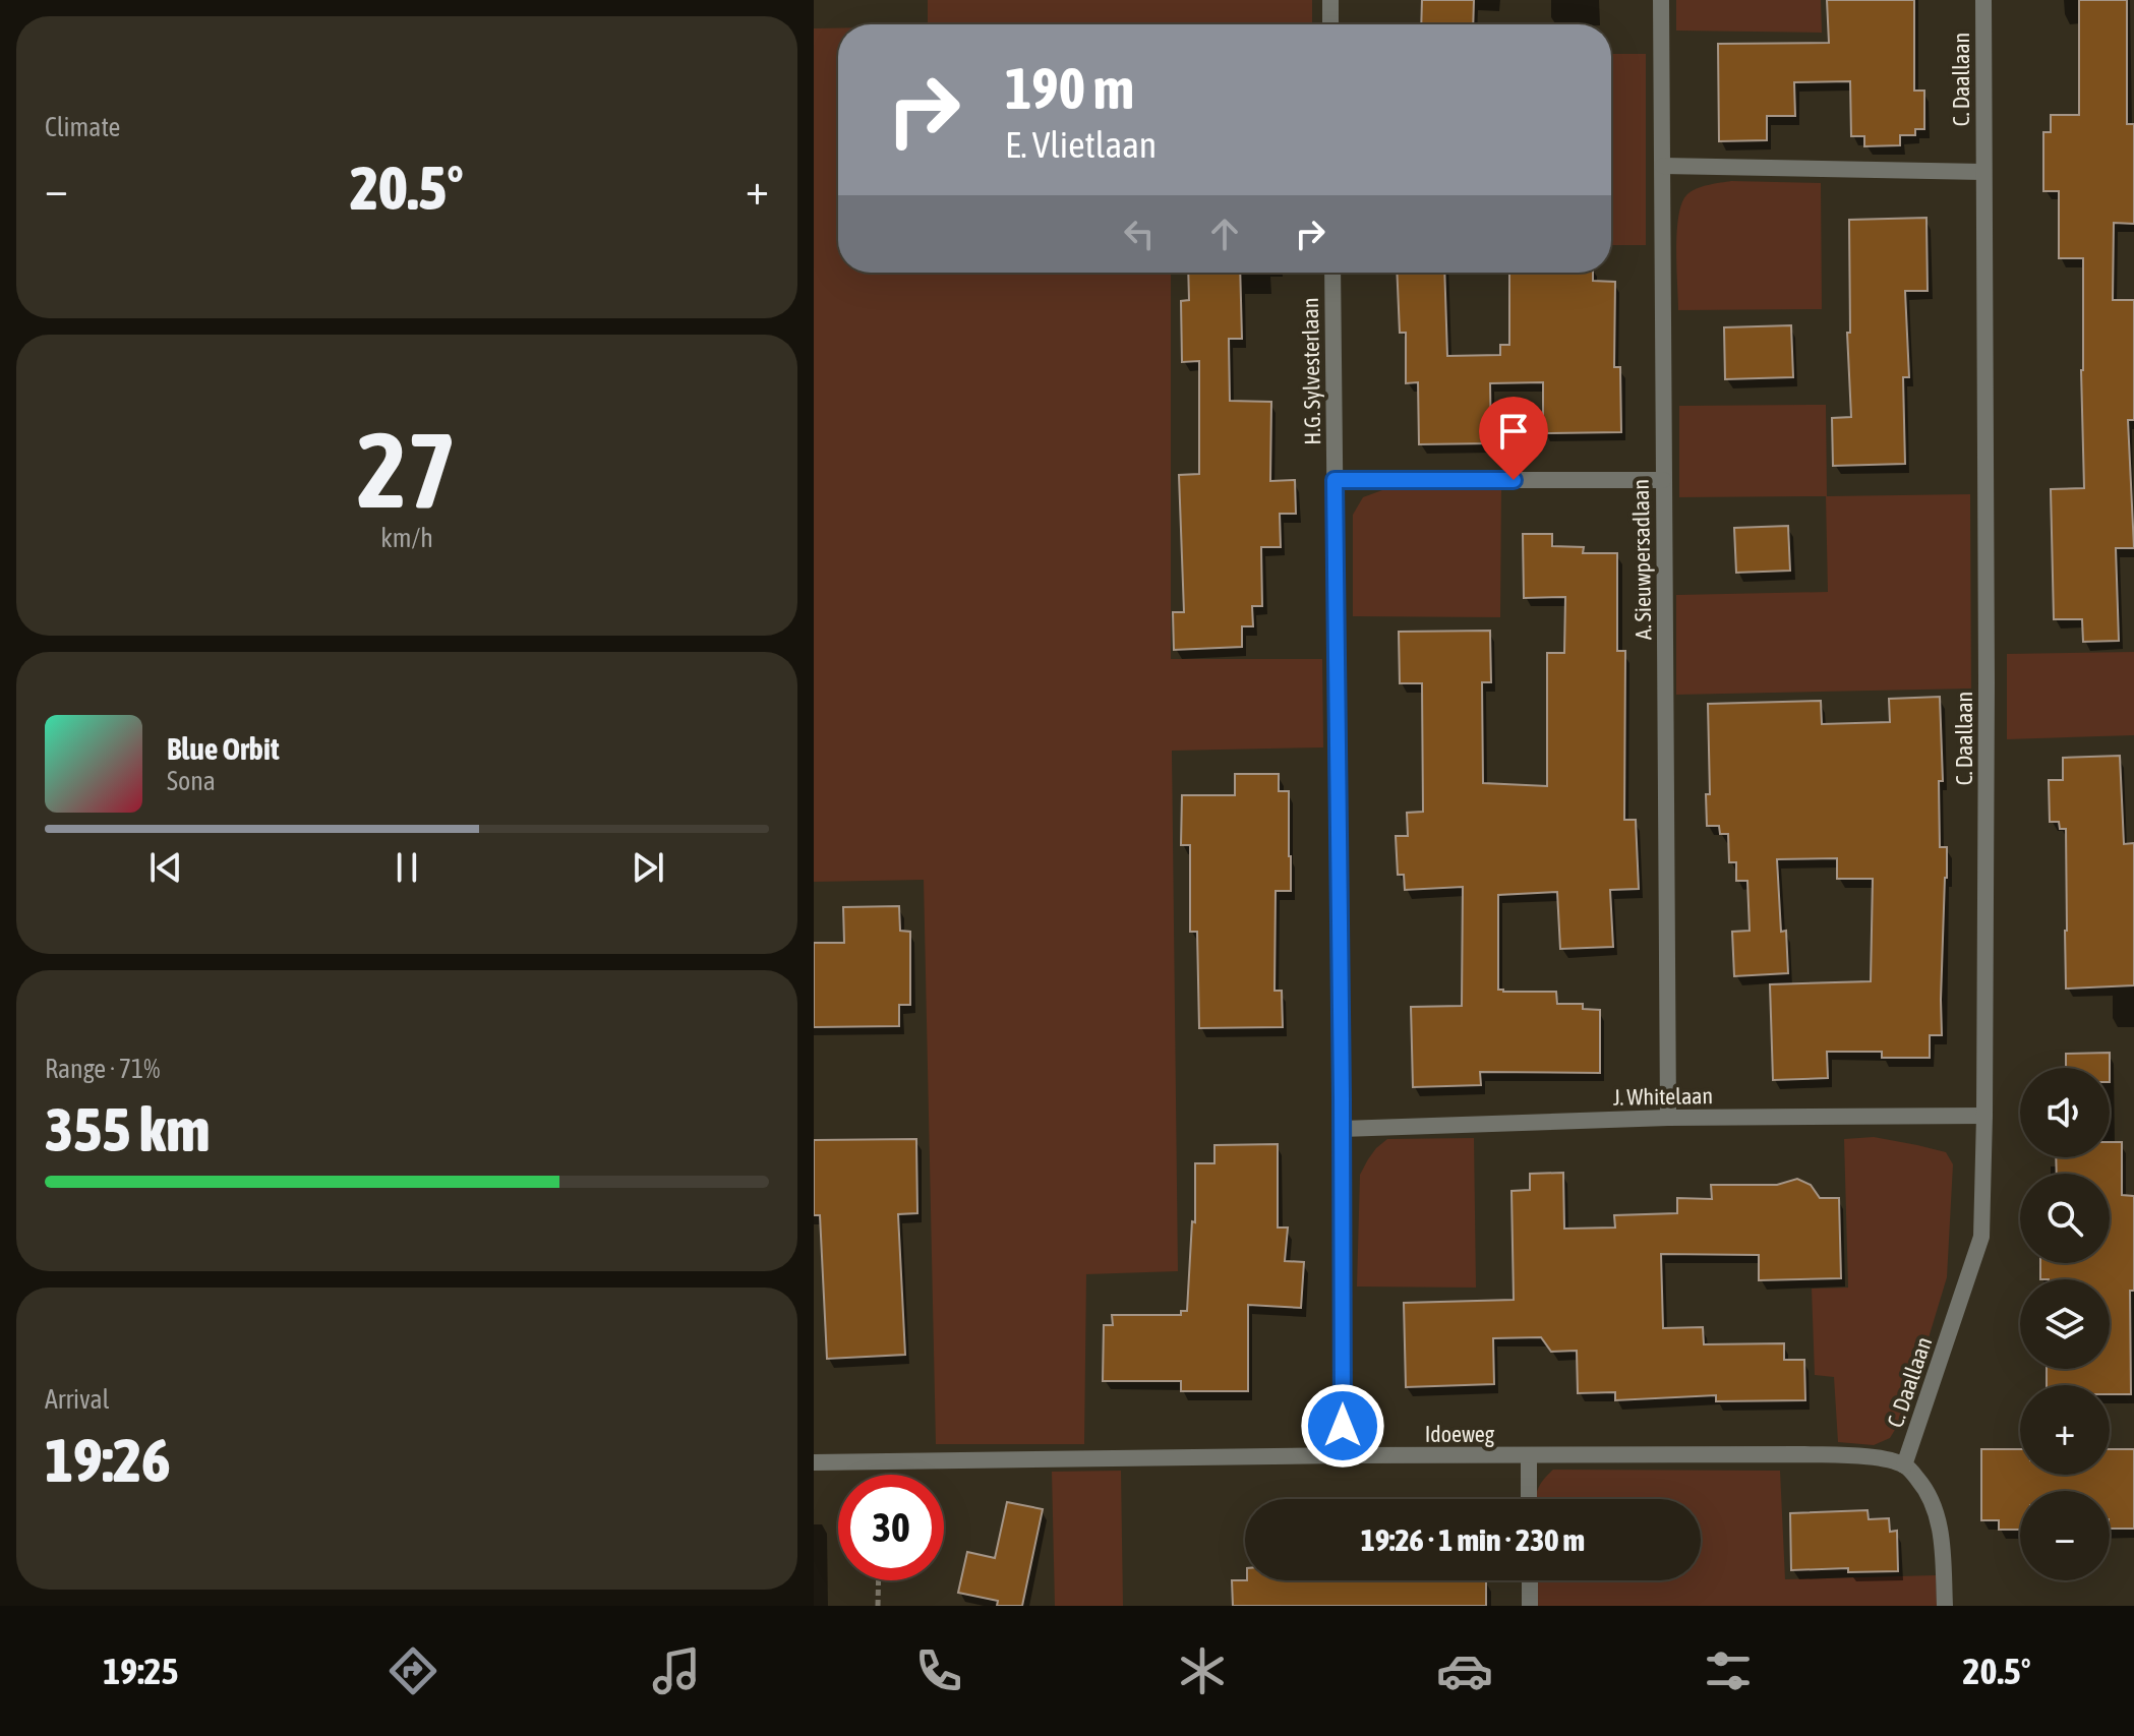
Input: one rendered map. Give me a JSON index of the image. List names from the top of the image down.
{
  "streets": {
    "street": [
      "C. Daallaan",
      "H.G. Sylvesterlaan",
      "A. Sieuwpersadlaan",
      "J. Whitelaan",
      "Idoeweg"
    ]
  },
  "crossings": [
    ["C. Daallaan", "J. Whitelaan"],
    ["C. Daallaan", "Idoeweg"],
    ["H.G. Sylvesterlaan", "J. Whitelaan"],
    ["H.G. Sylvesterlaan", "Idoeweg"],
    ["A. Sieuwpersadlaan", "J. Whitelaan"]
  ],
  "page": {
    "tile": [
      "Climate",
      ["27", "km/h"],
      ["Range · 71%", "355 km"],
      ["Arrival", "19:26"]
    ],
    "turn": ["190 m", "E. Vlietlaan"],
    "heat": ["−", "20.5°", "+"],
    "song": ["Blue Orbit", "Sona"],
    "map_buttons": ["+", "−"],
    "limit": "30",
    "trip": "19:26 · 1 min · 230 m",
    "tabs": ["19:25", "20.5°"]
  }
}
